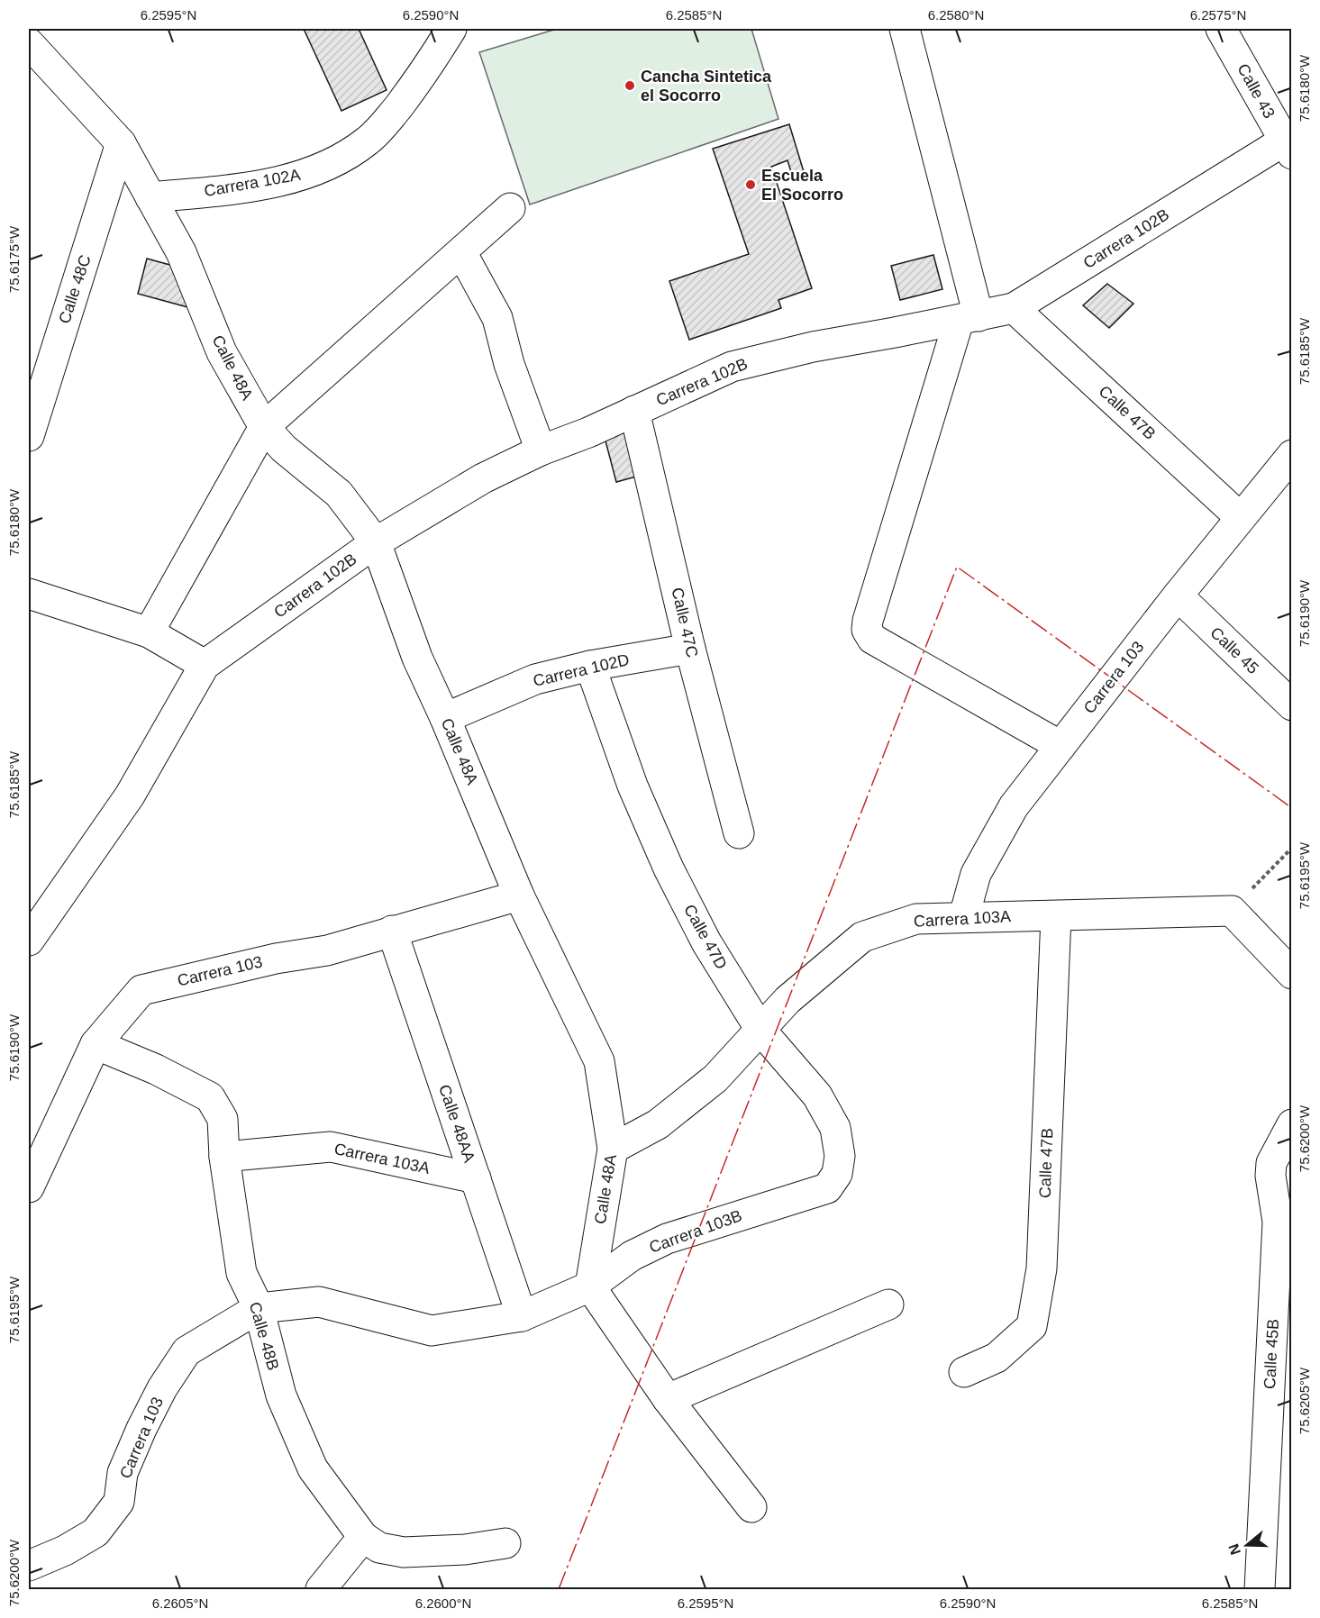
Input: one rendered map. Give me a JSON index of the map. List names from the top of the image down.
{
  "streets": {
    "street": [
      "Calle 43",
      "Carrera 102A",
      "Carrera 102B",
      "Calle 48C",
      "Calle 48A",
      "Calle 47B",
      "Calle 47C",
      "Calle 45",
      "Carrera 102D",
      "Carrera 103",
      "Carrera 103A",
      "Calle 47D",
      "Calle 48AA",
      "Carrera 103B",
      "Calle 48B",
      "Calle 45B"
    ]
  },
  "crossings": [
    ["Calle 43", "Carrera 102B"],
    ["Carrera 102A", "Calle 48A"],
    ["Carrera 102B", "Calle 48A"],
    ["Carrera 102B", "Calle 47B"],
    ["Carrera 102B", "Calle 47C"],
    ["Calle 48C", "Calle 48A"],
    ["Calle 48A", "Carrera 102D"],
    ["Calle 48A", "Carrera 103"],
    ["Calle 48A", "Carrera 103A"],
    ["Calle 48A", "Carrera 103B"],
    ["Calle 47B", "Carrera 103"],
    ["Calle 47B", "Carrera 103A"],
    ["Calle 47C", "Carrera 102D"],
    ["Calle 45", "Carrera 103"],
    ["Carrera 102D", "Calle 47D"],
    ["Carrera 103", "Carrera 103A"],
    ["Carrera 103", "Calle 48AA"],
    ["Carrera 103", "Carrera 103B"],
    ["Carrera 103", "Calle 48B"],
    ["Carrera 103A", "Calle 47D"],
    ["Carrera 103A", "Calle 48AA"],
    ["Carrera 103A", "Calle 48B"],
    ["Calle 47D", "Carrera 103B"],
    ["Calle 48AA", "Carrera 103B"],
    ["Carrera 103B", "Calle 48B"]
  ],
  "places": ["Cancha Sintetica el Socorro", "Escuela El Socorro"],
  "north": "left",
  "coordinates": [
    "6.2595°N",
    "6.2590°N",
    "6.2585°N",
    "6.2580°N",
    "6.2575°N",
    "75.6180°W",
    "75.6175°W",
    "75.6185°W",
    "75.6190°W",
    "75.6195°W",
    "75.6200°W",
    "75.6205°W",
    "6.2605°N",
    "6.2600°N"
  ]
}
